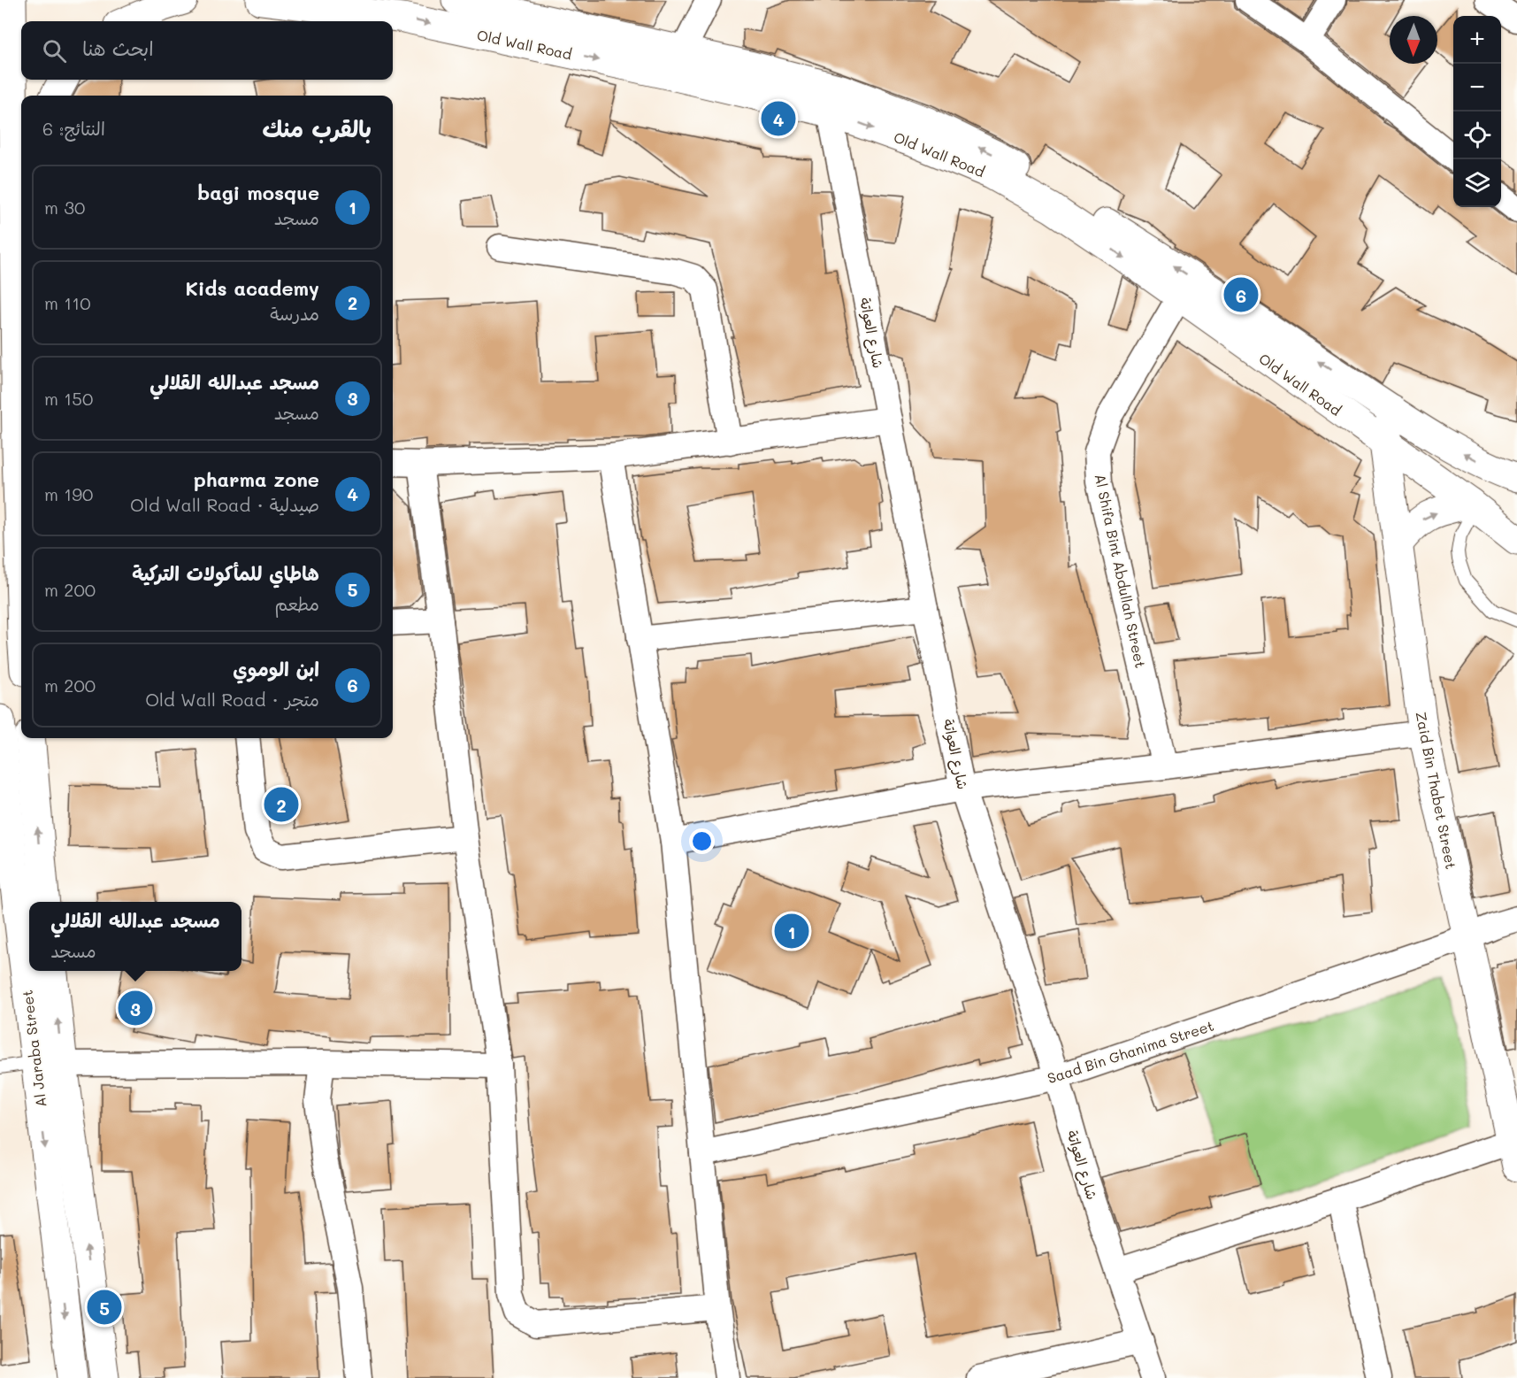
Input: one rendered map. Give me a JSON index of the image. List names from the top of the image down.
{
  "streets": {
    "main road": ["Old Wall Road", "Zaid Bin Thabet Street", "Al Jaraba Street"],
    "street": ["شارع العواتة", "Al Shifa Bint Abdullah Street", "Saad Bin Ghanima Street"]
  },
  "crossings": [
    ["Old Wall Road", "شارع العواتة"],
    ["Old Wall Road", "Al Shifa Bint Abdullah Street"],
    ["Old Wall Road", "Zaid Bin Thabet Street"],
    ["شارع العواتة", "Saad Bin Ghanima Street"],
    ["Zaid Bin Thabet Street", "Saad Bin Ghanima Street"]
  ],
  "north": "bottom",
  "page": {
    "map_buttons": ["+", "−"],
    "search": "ابحث هنا",
    "heading": ["بالقرب منك", "النتائج: 6"],
    "pins": [
      "4",
      "6",
      "2",
      "1",
      "3",
      "5"
    ],
    "list": [
      {
        "mark": "1",
        "name": "bagi mosque",
        "note": "مسجد",
        "value": "30 m"
      },
      {
        "mark": "2",
        "name": "Kids academy",
        "note": "مدرسة",
        "value": "110 m"
      },
      {
        "mark": "3",
        "name": "مسجد عبدالله القلالي",
        "note": "مسجد",
        "value": "150 m"
      },
      {
        "mark": "4",
        "name": "pharma zone",
        "note": "صيدلية · Old Wall Road",
        "value": "190 m"
      },
      {
        "mark": "5",
        "name": "هاطاي للمأكولات التركية",
        "note": "مطعم",
        "value": "200 m"
      },
      {
        "mark": "6",
        "name": "ابن الوموي",
        "note": "متجر · Old Wall Road",
        "value": "200 m"
      }
    ],
    "popup": ["مسجد عبدالله القلالي", "مسجد"]
  }
}
